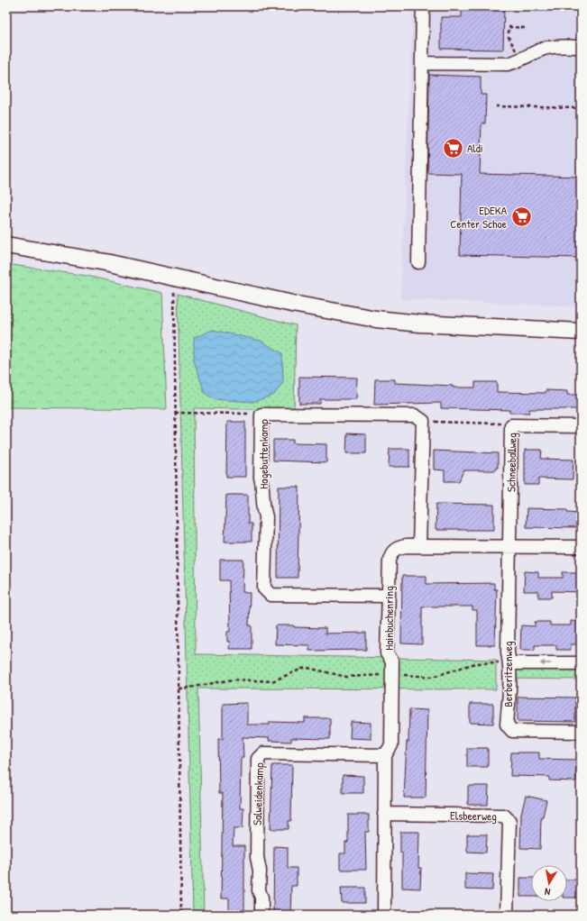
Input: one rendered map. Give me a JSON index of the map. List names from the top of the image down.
{
  "streets": {
    "street": [
      "Hagebuttenkamp",
      "Schneeballweg",
      "Hainbuchenring",
      "Berberitzenweg",
      "Salweidenkamp",
      "Elsbeerweg"
    ]
  },
  "crossings": [
    ["Hagebuttenkamp", "Hainbuchenring"],
    ["Schneeballweg", "Hainbuchenring"],
    ["Schneeballweg", "Berberitzenweg"],
    ["Hainbuchenring", "Berberitzenweg"],
    ["Hainbuchenring", "Salweidenkamp"],
    ["Hainbuchenring", "Elsbeerweg"]
  ],
  "places": {
    "supermarket": ["Aldi", "EDEKA Center Schoe"]
  },
  "north": "bottom"
}
